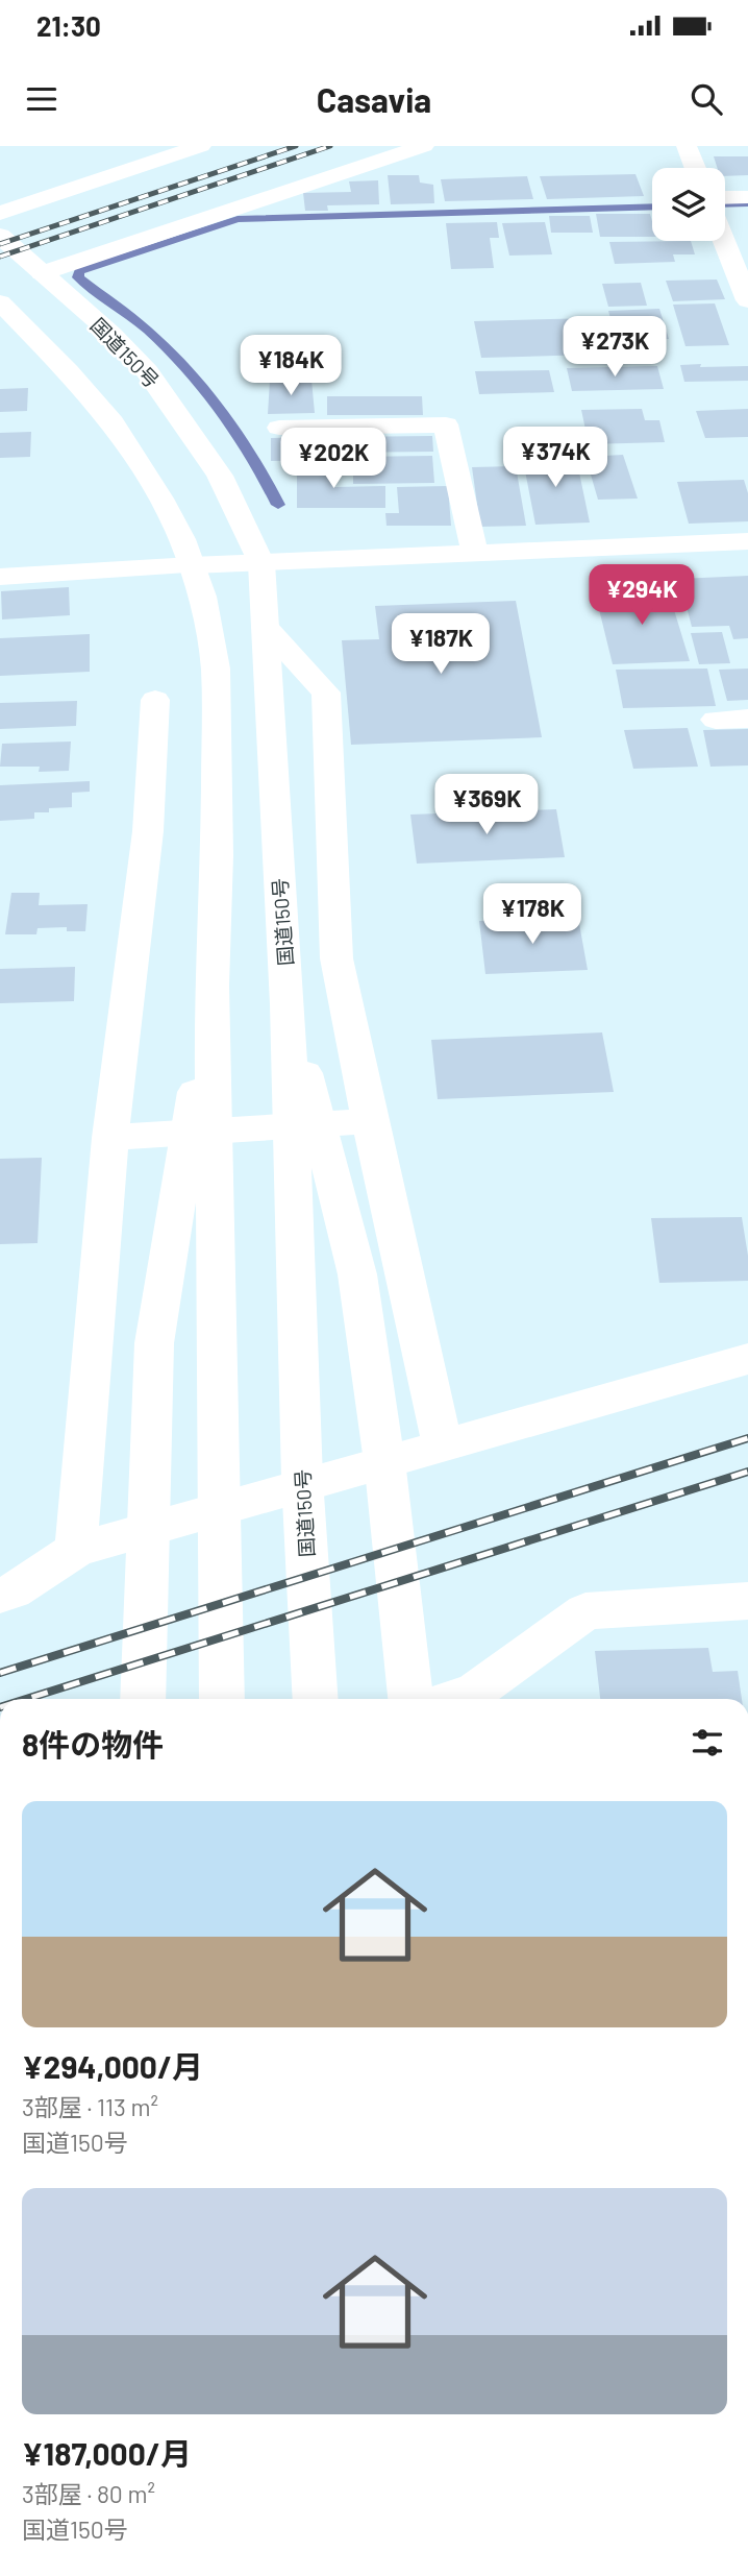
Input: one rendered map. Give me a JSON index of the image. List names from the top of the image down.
{
  "streets": {
    "main road": ["国道150号"]
  },
  "page": {
    "status": "21:30",
    "header": "Casavia",
    "price": [
      "¥273K",
      "¥184K",
      "¥374K",
      "¥202K",
      "¥294K",
      "¥187K",
      "¥369K",
      "¥178K"
    ],
    "heading": "8件の物件",
    "list": [
      {
        "name": "¥294,000/月",
        "note": "3部屋 · 113 m² · 国道150号"
      },
      {
        "name": "¥187,000/月",
        "note": "3部屋 · 80 m² · 国道150号"
      }
    ]
  }
}
